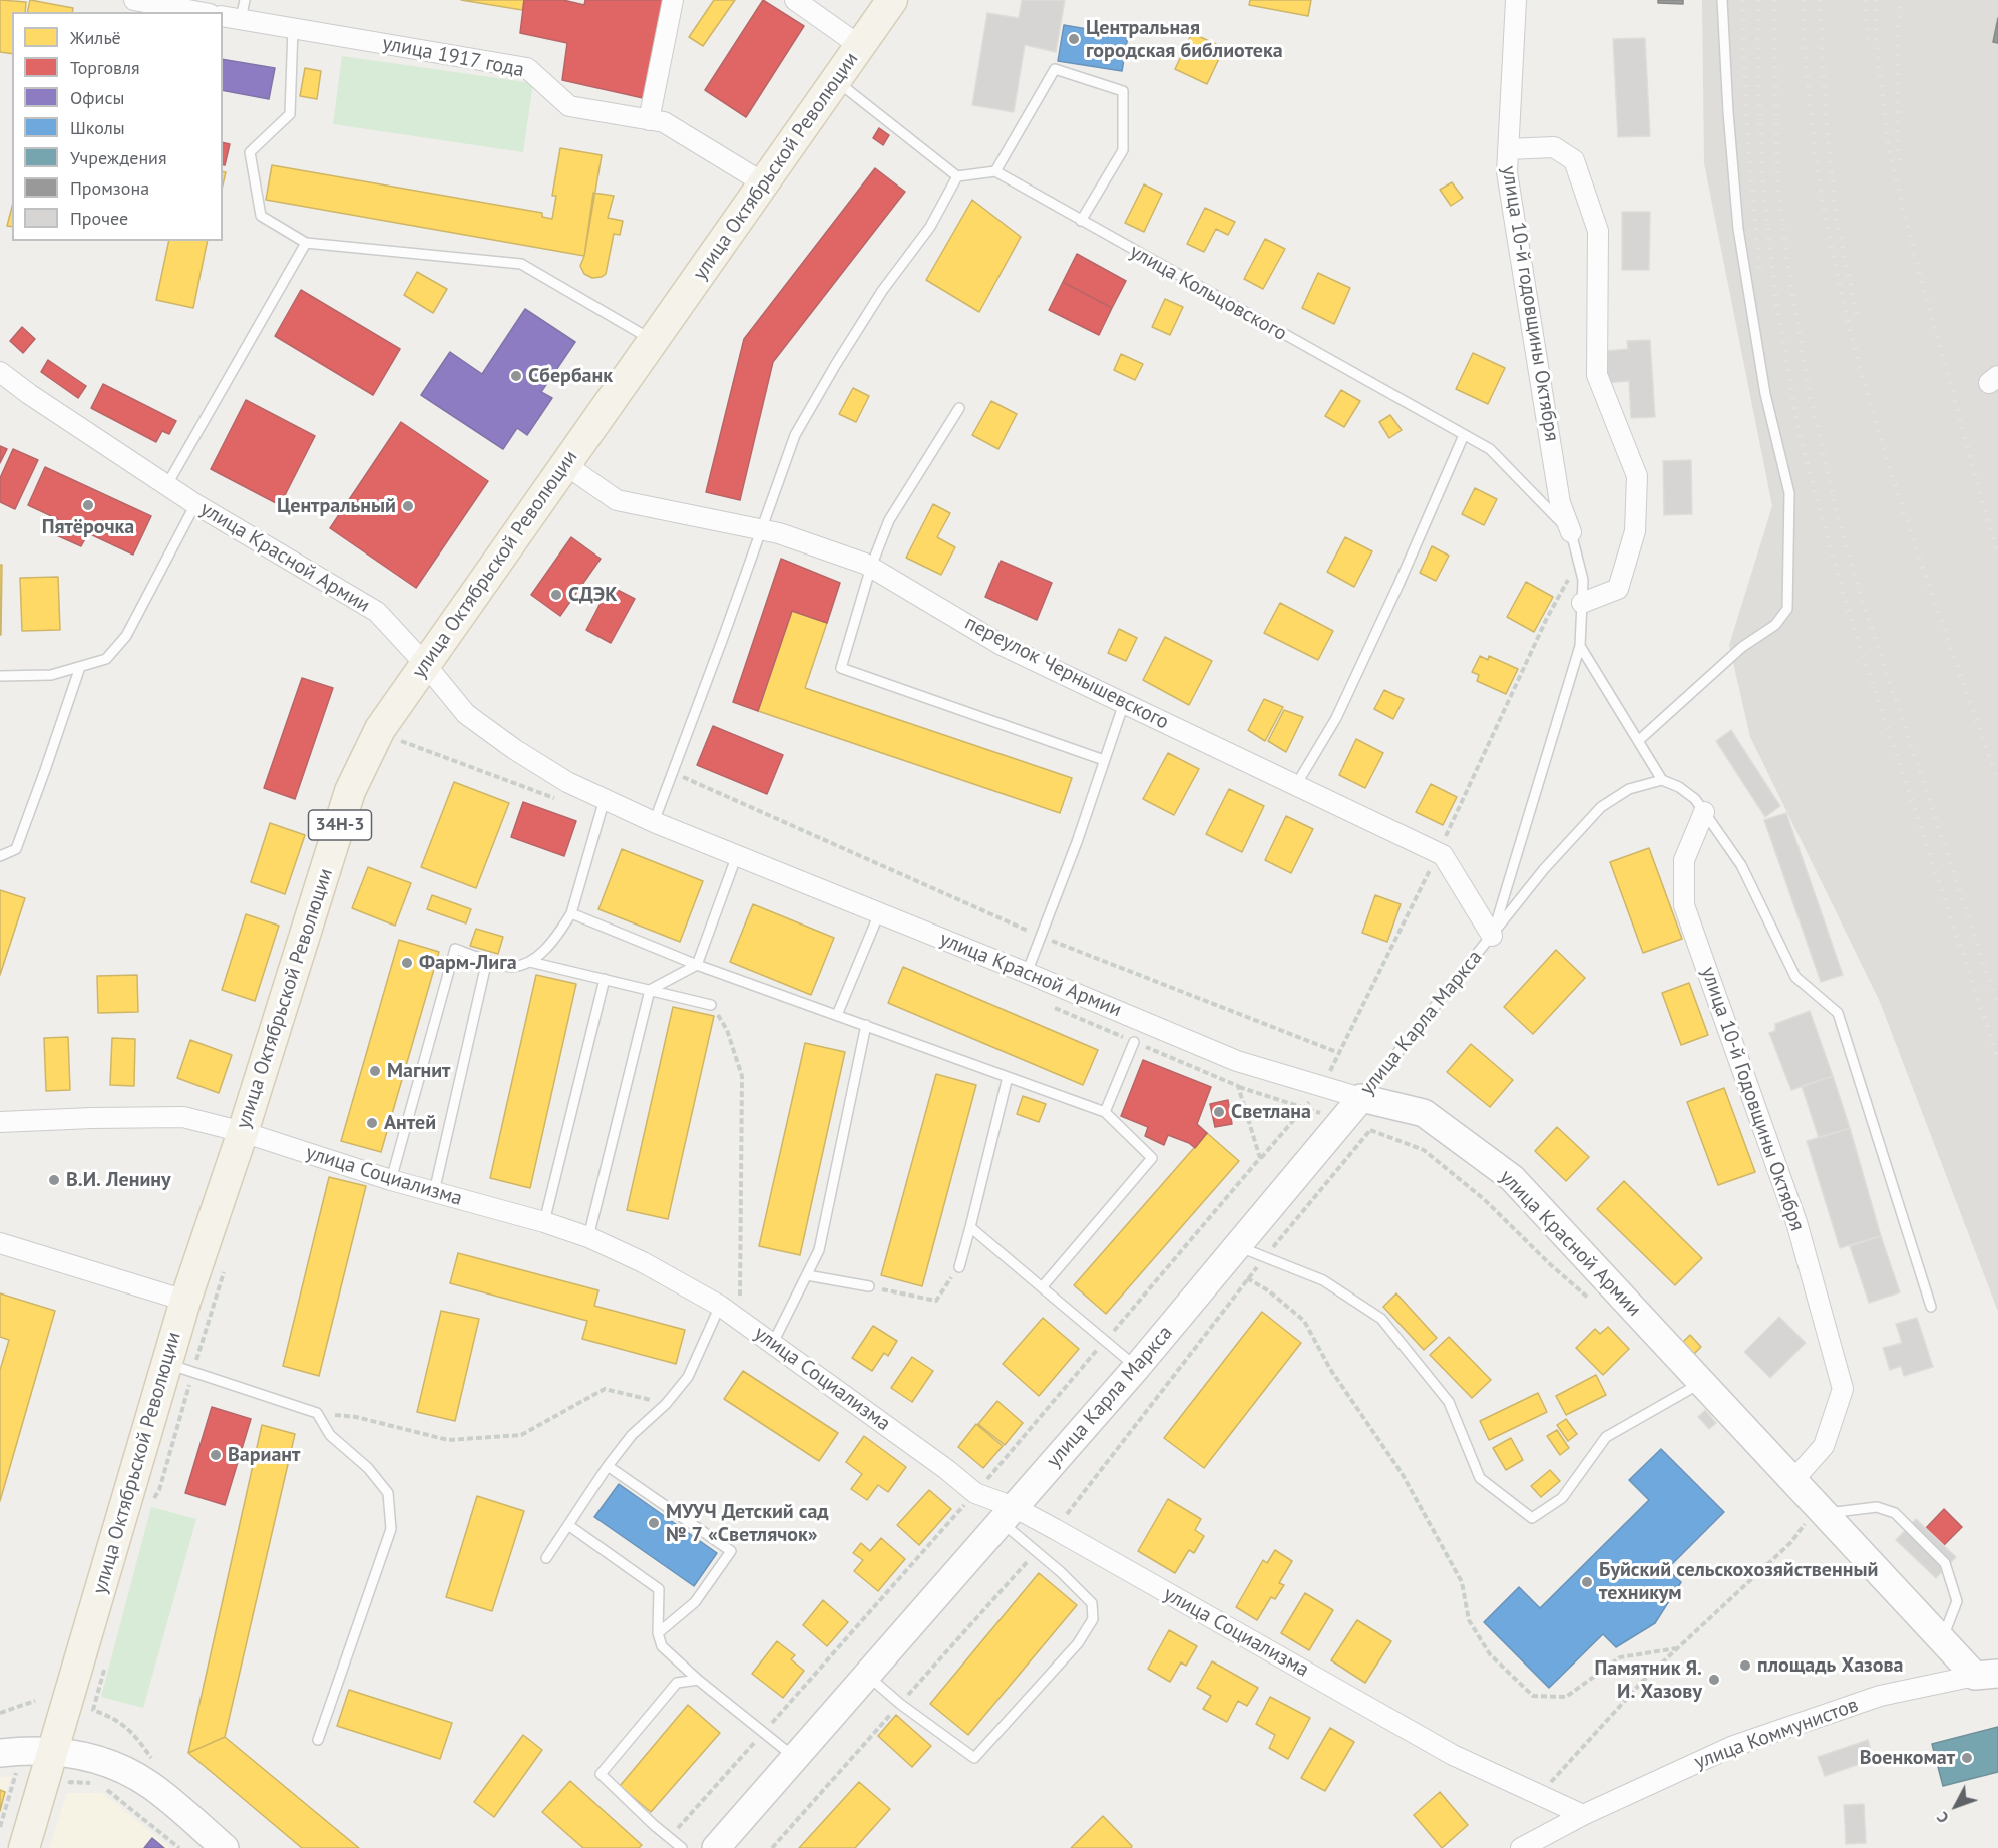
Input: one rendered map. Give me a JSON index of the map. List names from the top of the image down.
{
  "streets": {
    "main road": [
      "улица Октябрьской Революции",
      "улица Красной Армии",
      "34Н-3",
      "улица Карла Маркса"
    ],
    "street": [
      "улица 1917 года",
      "улица 10-й годовщины Октября",
      "переулок Чернышевского",
      "улица 10-й Годовщины Октября",
      "улица Социализма",
      "улица Коммунистов"
    ],
    "lane": ["улица Кольцовского"]
  },
  "crossings": [
    ["улица 1917 года", "улица Октябрьской Революции"],
    ["улица Октябрьской Революции", "улица Красной Армии"],
    ["улица Октябрьской Революции", "переулок Чернышевского"],
    ["улица Октябрьской Революции", "улица Социализма"],
    ["улица Кольцовского", "улица 10-й годовщины Октября"],
    ["улица Кольцовского", "улица Карла Маркса"],
    ["улица 10-й годовщины Октября", "улица Карла Маркса"],
    ["улица Красной Армии", "улица Карла Маркса"],
    ["улица Красной Армии", "улица 10-й Годовщины Октября"],
    ["улица Красной Армии", "улица Коммунистов"],
    ["переулок Чернышевского", "улица Карла Маркса"],
    ["улица Карла Маркса", "улица Социализма"],
    ["улица Социализма", "улица Коммунистов"]
  ],
  "places": [
    "Центральная городская библиотека",
    "Сбербанк",
    "Пятёрочка",
    "Центральный",
    "СДЭК",
    "Фарм-Лига",
    "Магнит",
    "Светлана",
    "Антей",
    "В.И. Ленину",
    "Вариант",
    "МУУЧ Детский сад № 7 «Светлячок»",
    "Буйский сельскохозяйственный техникум",
    "площадь Хазова",
    "Памятник Я. И. Хазову",
    "Военкомат"
  ],
  "legend": [
    "Жильё",
    "Торговля",
    "Офисы",
    "Школы",
    "Учреждения",
    "Промзона",
    "Прочее"
  ],
  "north": "bottom left"
}
